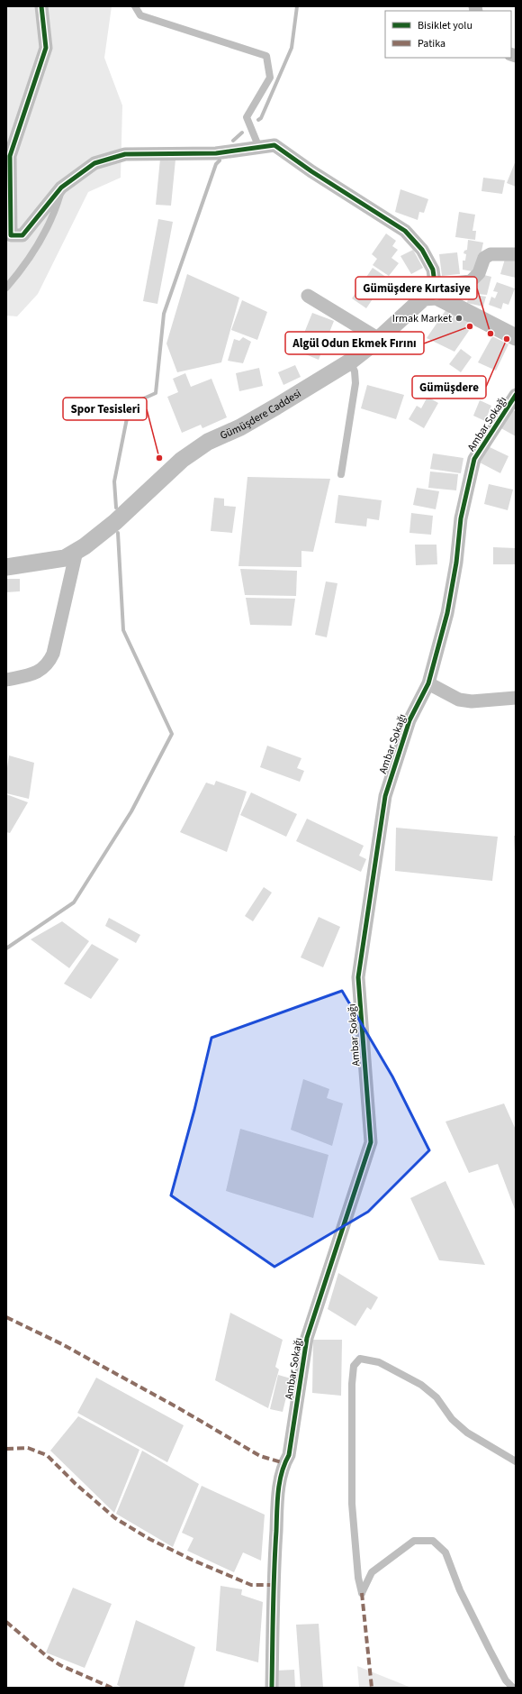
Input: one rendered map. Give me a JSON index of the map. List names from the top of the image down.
{
  "streets": {
    "street": ["Gümüşdere Caddesi", "Ambar Sokağı"]
  },
  "places": [
    "Irmak Market",
    "Algül Odun Ekmek Fırını",
    "Gümüşdere Kırtasiye",
    "Gümüşdere",
    "Spor Tesisleri"
  ],
  "legend": ["Bisiklet yolu", "Patika"]
}
